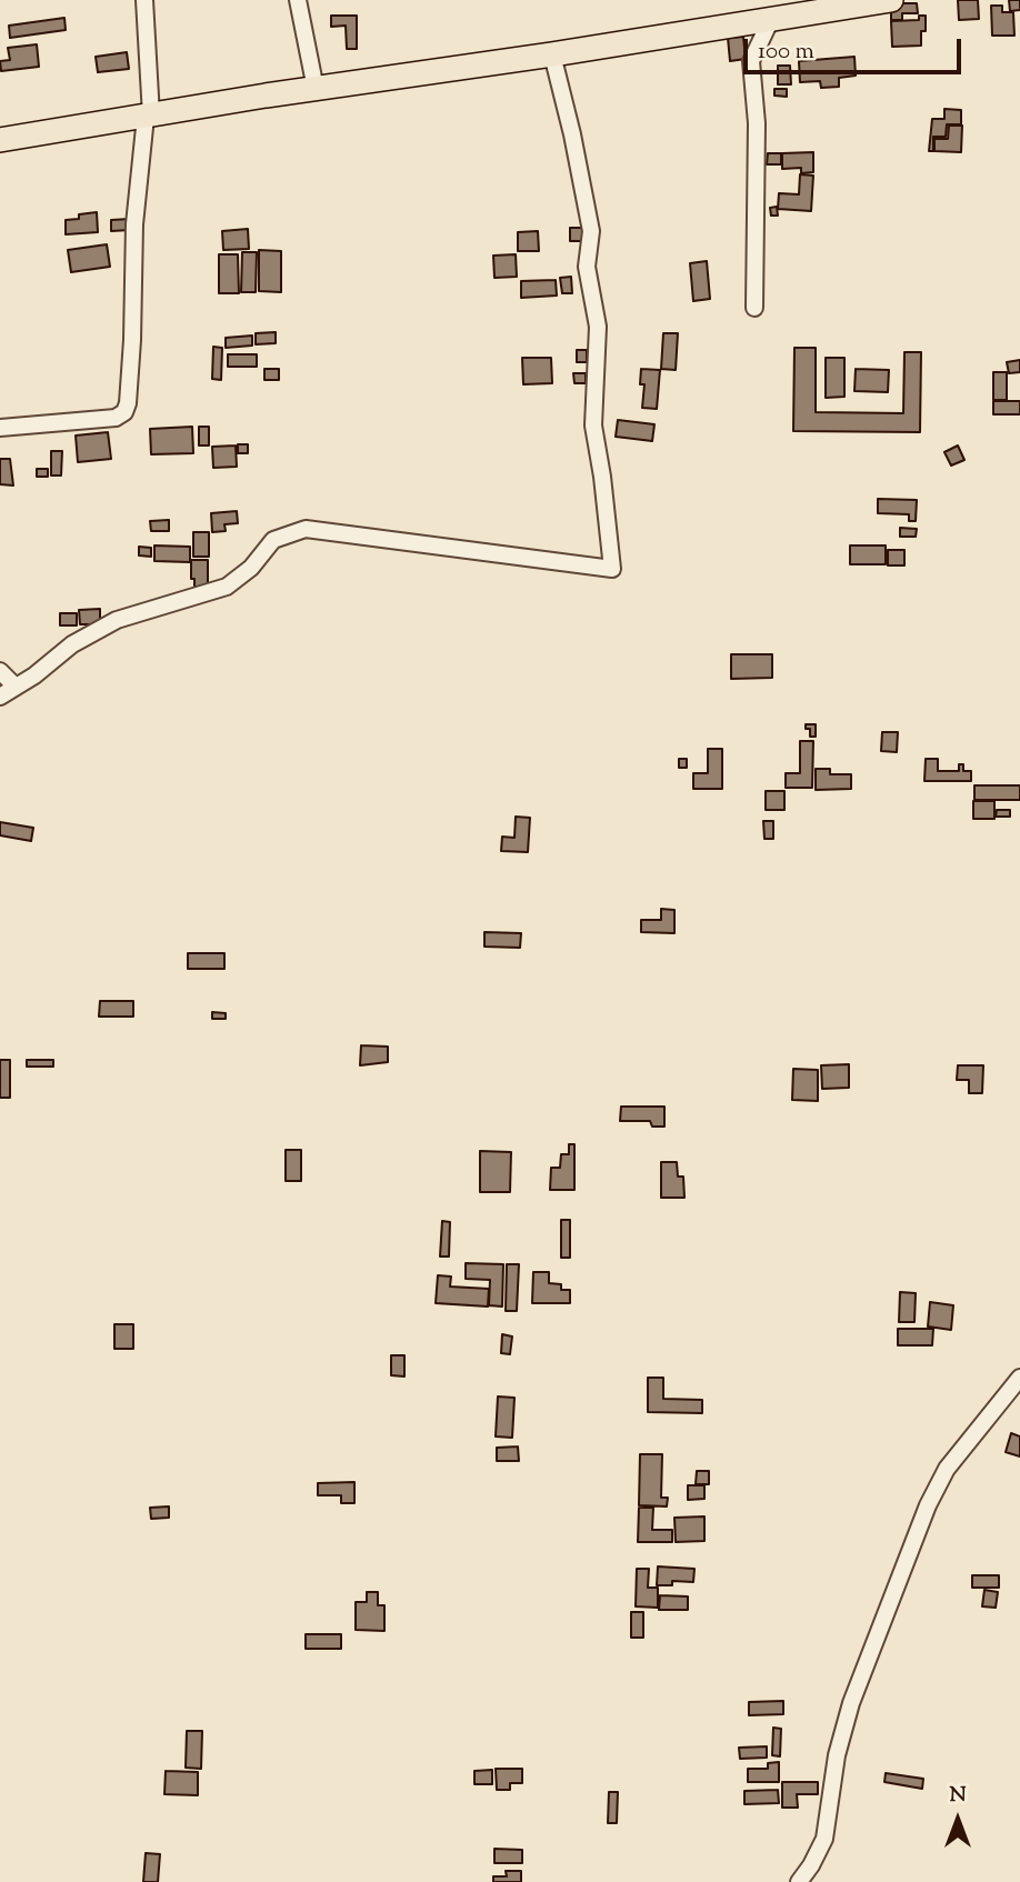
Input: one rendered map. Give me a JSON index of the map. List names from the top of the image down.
{
  "scale_bar": "100 m",
  "north": "top"
}
